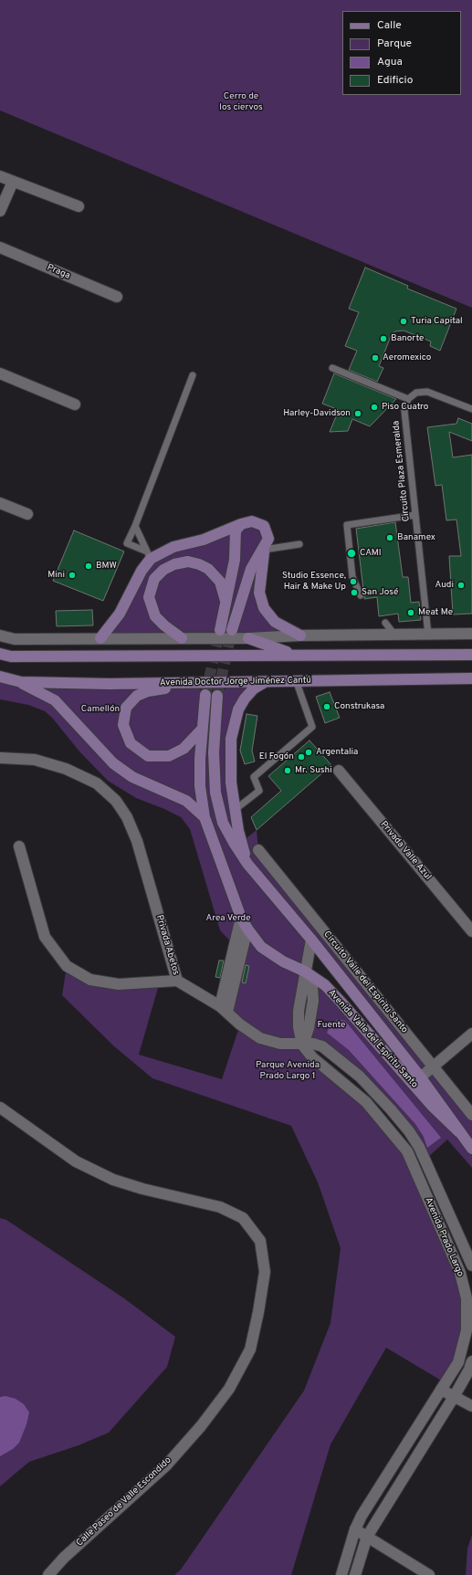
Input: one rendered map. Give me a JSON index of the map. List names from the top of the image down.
{
  "streets": {
    "main road": ["Avenida Doctor Jorge Jiménez Cantú", "Avenida Valle del Espíritu Santo"],
    "street": [
      "Praga",
      "Privada Valle Azul",
      "Privada Abetos",
      "Circuito Valle del Espíritu Santo",
      "Avenida Prado Largo",
      "Calle Paseo de Valle Escondido"
    ],
    "lane": ["Circuito Plaza Esmeralda"]
  },
  "crossings": [
    ["Privada Abetos", "Avenida Prado Largo"]
  ],
  "parks": [
    "Cerro de los ciervos",
    "Camellón",
    "Area Verde",
    "Fuente",
    "Parque Avenida Prado Largo 1"
  ],
  "places": [
    "Turia Capital",
    "Banorte",
    "Aeromexico",
    "Piso Cuatro",
    "Harley-Davidson",
    "Banamex",
    "CAMI",
    "BMW",
    "Mini",
    "Studio Essence, Hair & Make Up",
    "Audi",
    "San José",
    "Meat Me",
    "Construkasa",
    "Argentalia",
    "El Fogón",
    "Mr. Sushi"
  ],
  "legend": [
    "Calle",
    "Parque",
    "Agua",
    "Edificio"
  ]
}
